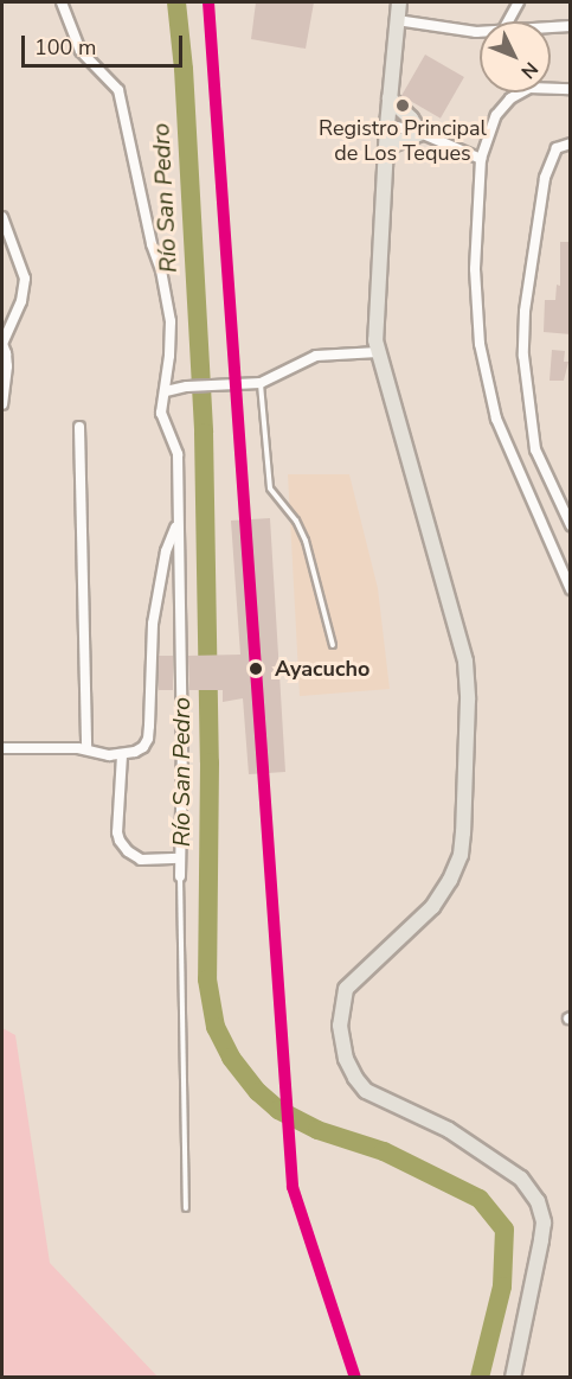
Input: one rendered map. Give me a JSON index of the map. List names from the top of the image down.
{
  "water": ["Río San Pedro"],
  "places": ["Registro Principal de Los Teques", "Ayacucho"],
  "scale_bar": "100 m",
  "north": "bottom right"
}
